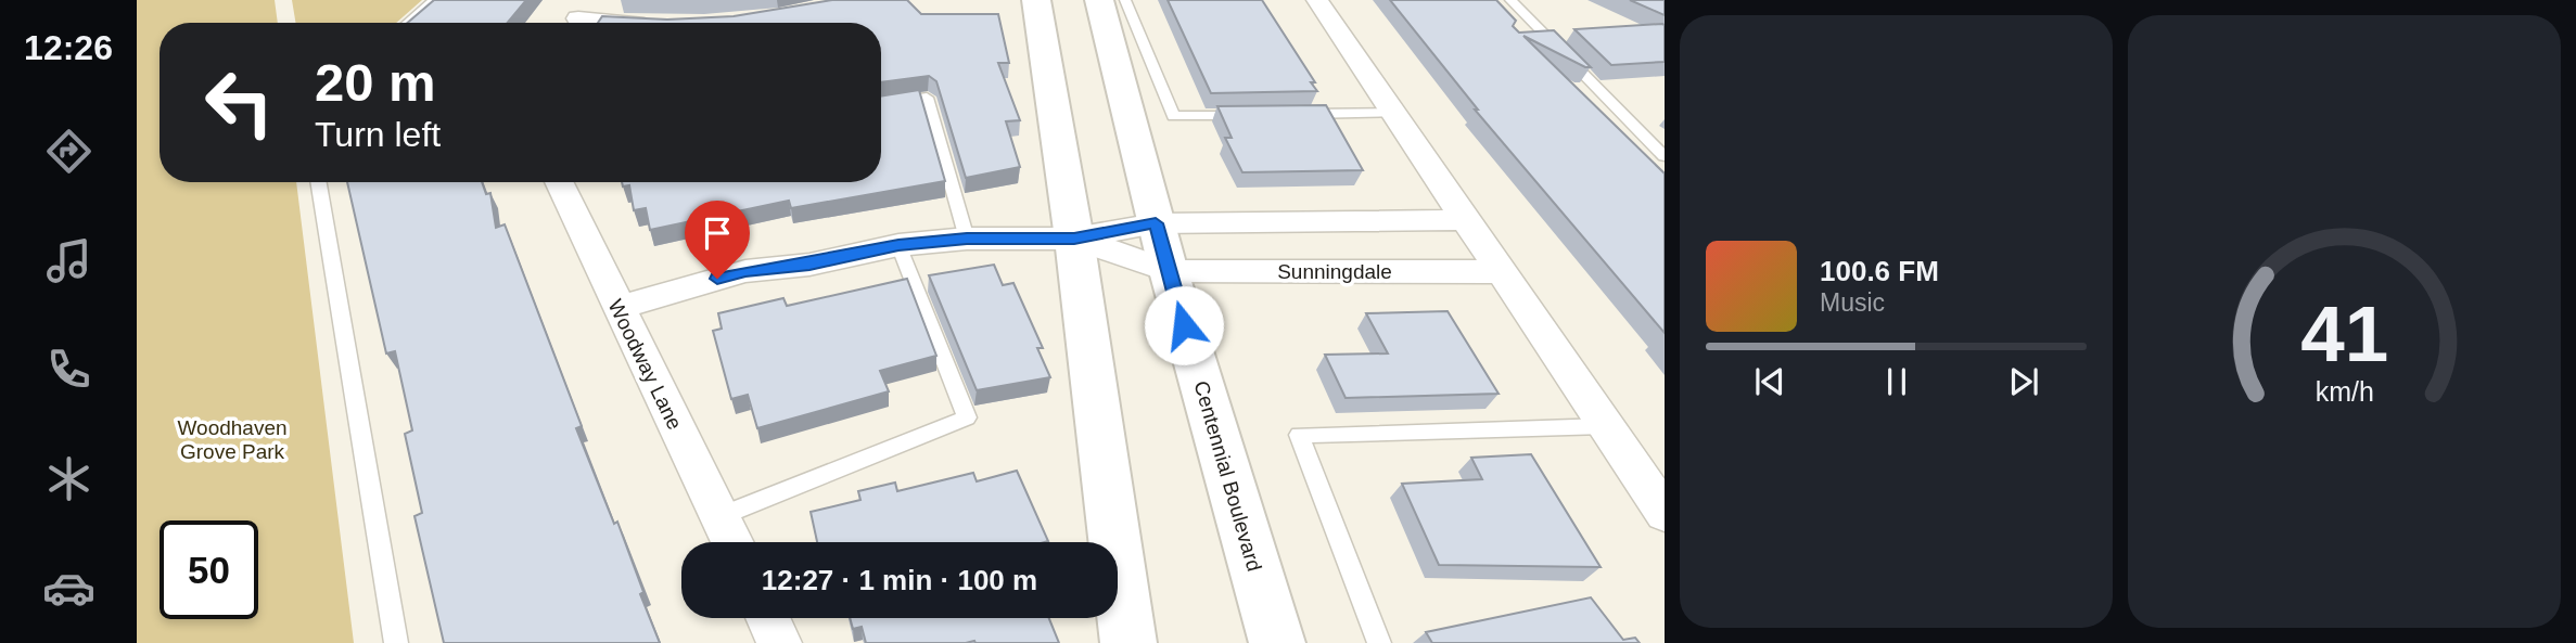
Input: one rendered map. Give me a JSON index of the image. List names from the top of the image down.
{
  "streets": {
    "main road": ["Centennial Boulevard"],
    "street": ["Sunningdale", "Woodway Lane"]
  },
  "crossings": [
    ["Sunningdale", "Centennial Boulevard"]
  ],
  "parks": ["Woodhaven Grove Park"],
  "page": {
    "tabs": "12:26",
    "turn": ["20 m", "Turn left"],
    "song": ["100.6 FM", "Music"],
    "limit": "50",
    "trip": "12:27 · 1 min · 100 m",
    "gauge": ["41", "km/h"]
  }
}
